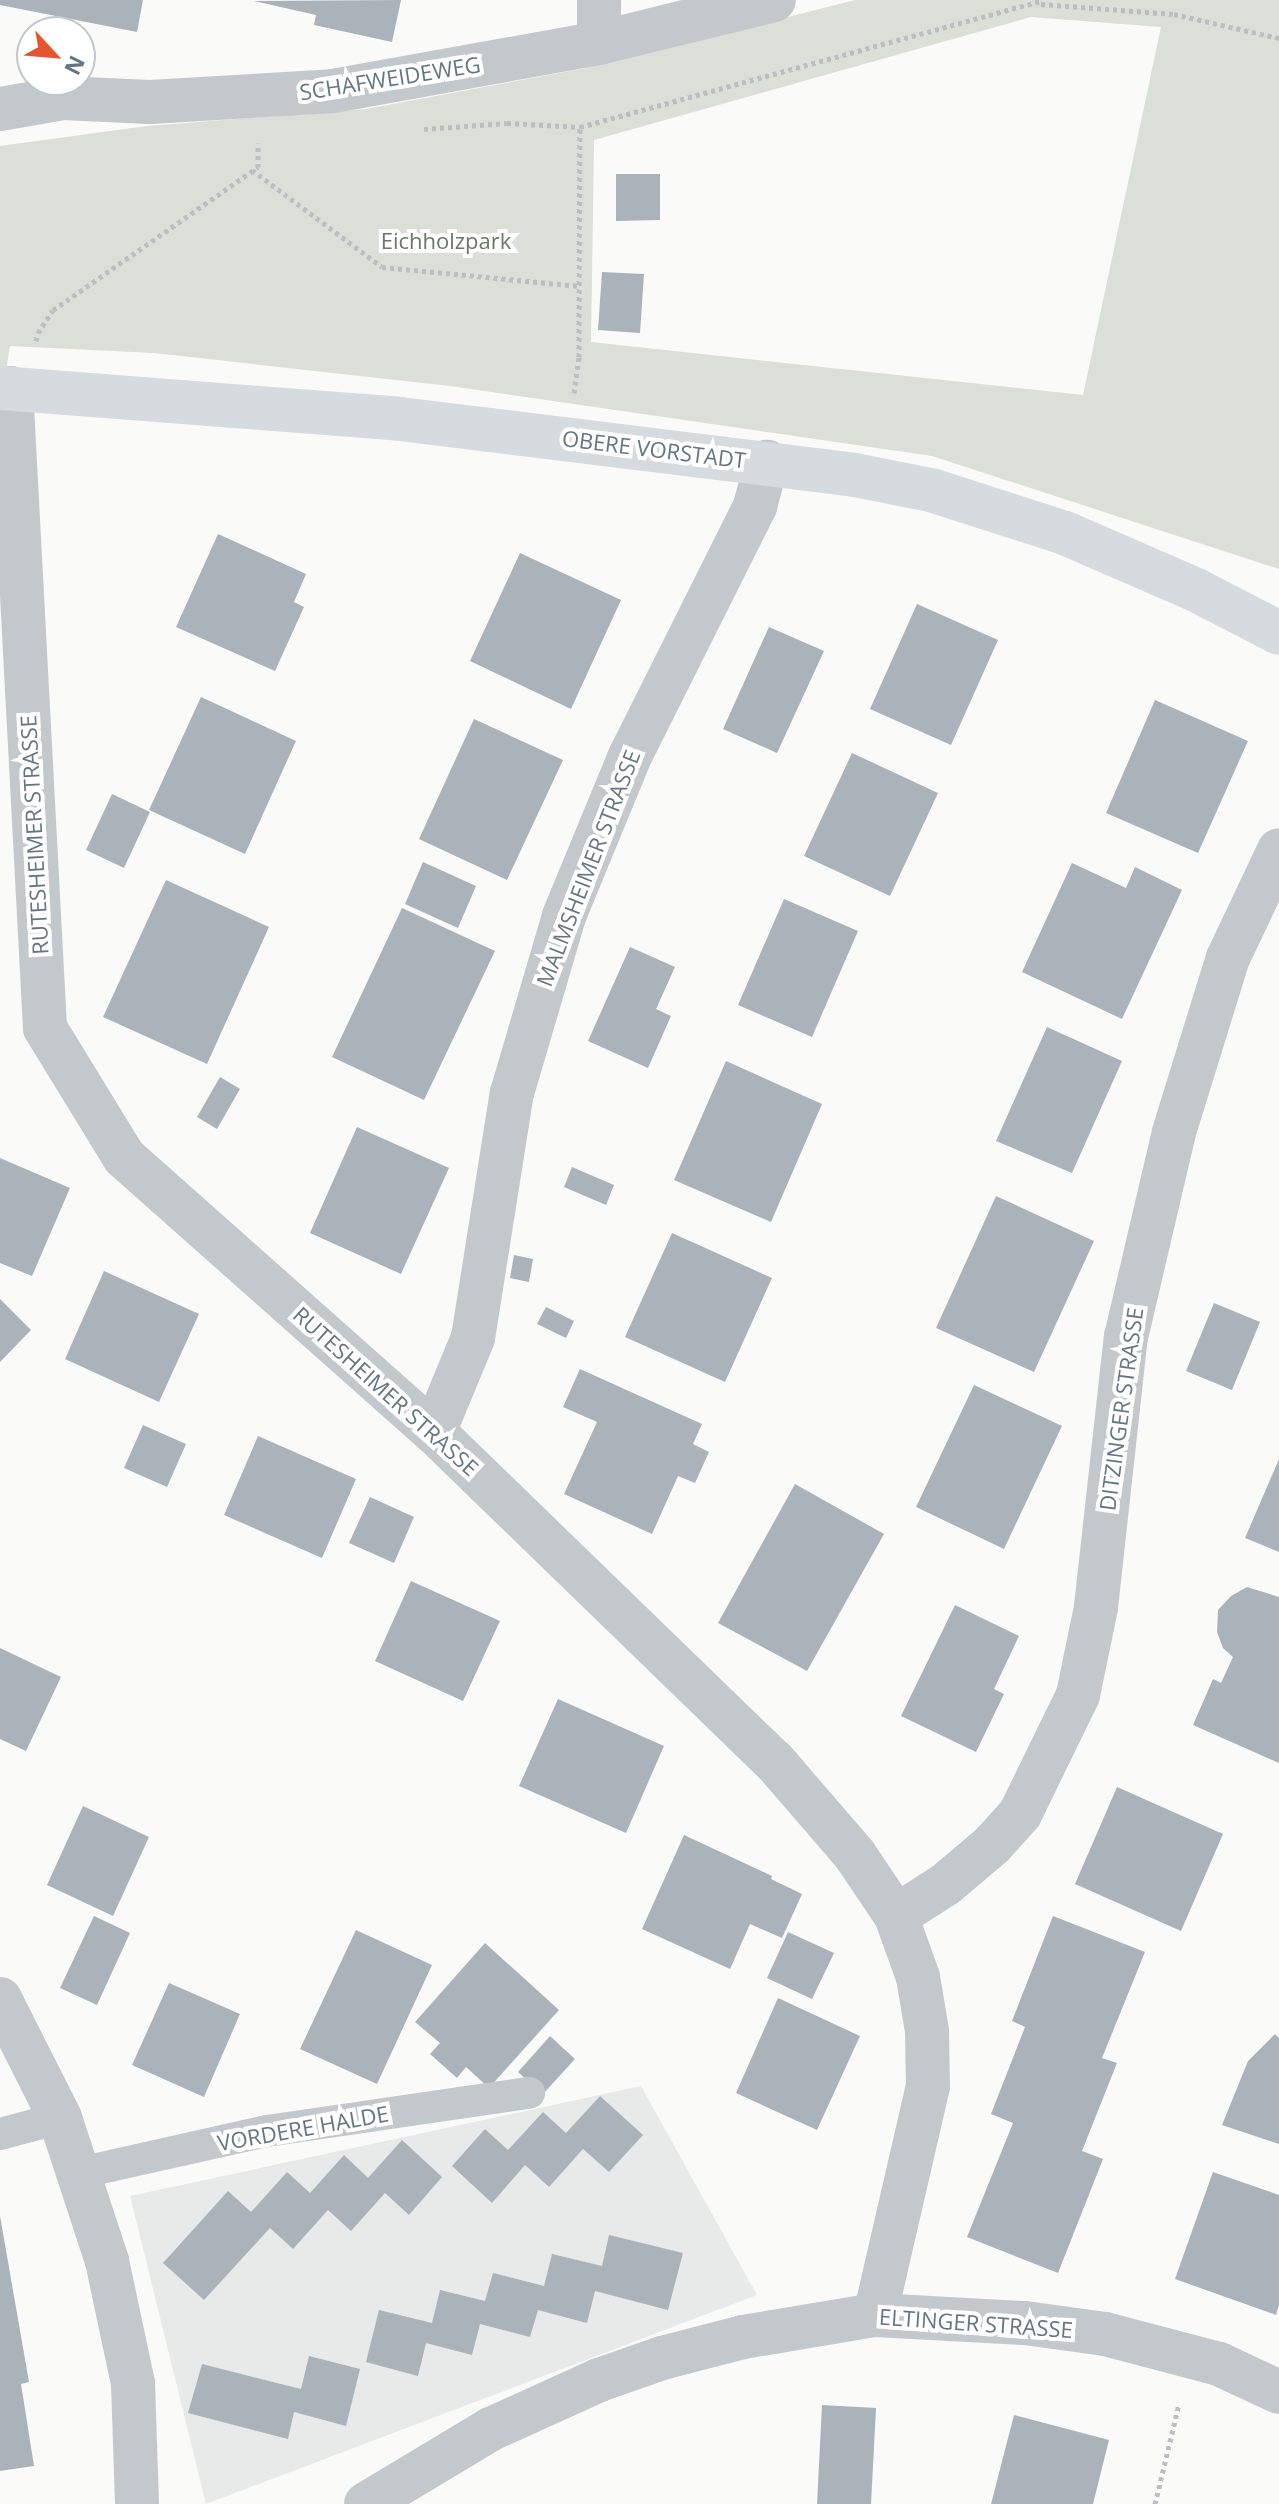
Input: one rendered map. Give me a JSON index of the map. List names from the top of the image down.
{
  "streets": {
    "main road": ["OBERE VORSTADT"],
    "street": [
      "SCHAFWEIDEWEG",
      "RUTESHEIMER STRASSE",
      "MALMSHEIMER STRASSE",
      "DITZINGER STRASSE",
      "ELTINGER STRASSE"
    ],
    "lane": ["VORDERE HALDE"]
  },
  "crossings": [
    ["OBERE VORSTADT", "RUTESHEIMER STRASSE"],
    ["OBERE VORSTADT", "MALMSHEIMER STRASSE"],
    ["RUTESHEIMER STRASSE", "MALMSHEIMER STRASSE"],
    ["RUTESHEIMER STRASSE", "DITZINGER STRASSE"],
    ["RUTESHEIMER STRASSE", "ELTINGER STRASSE"]
  ],
  "parks": ["Eichholzpark"],
  "north": "bottom right"
}
